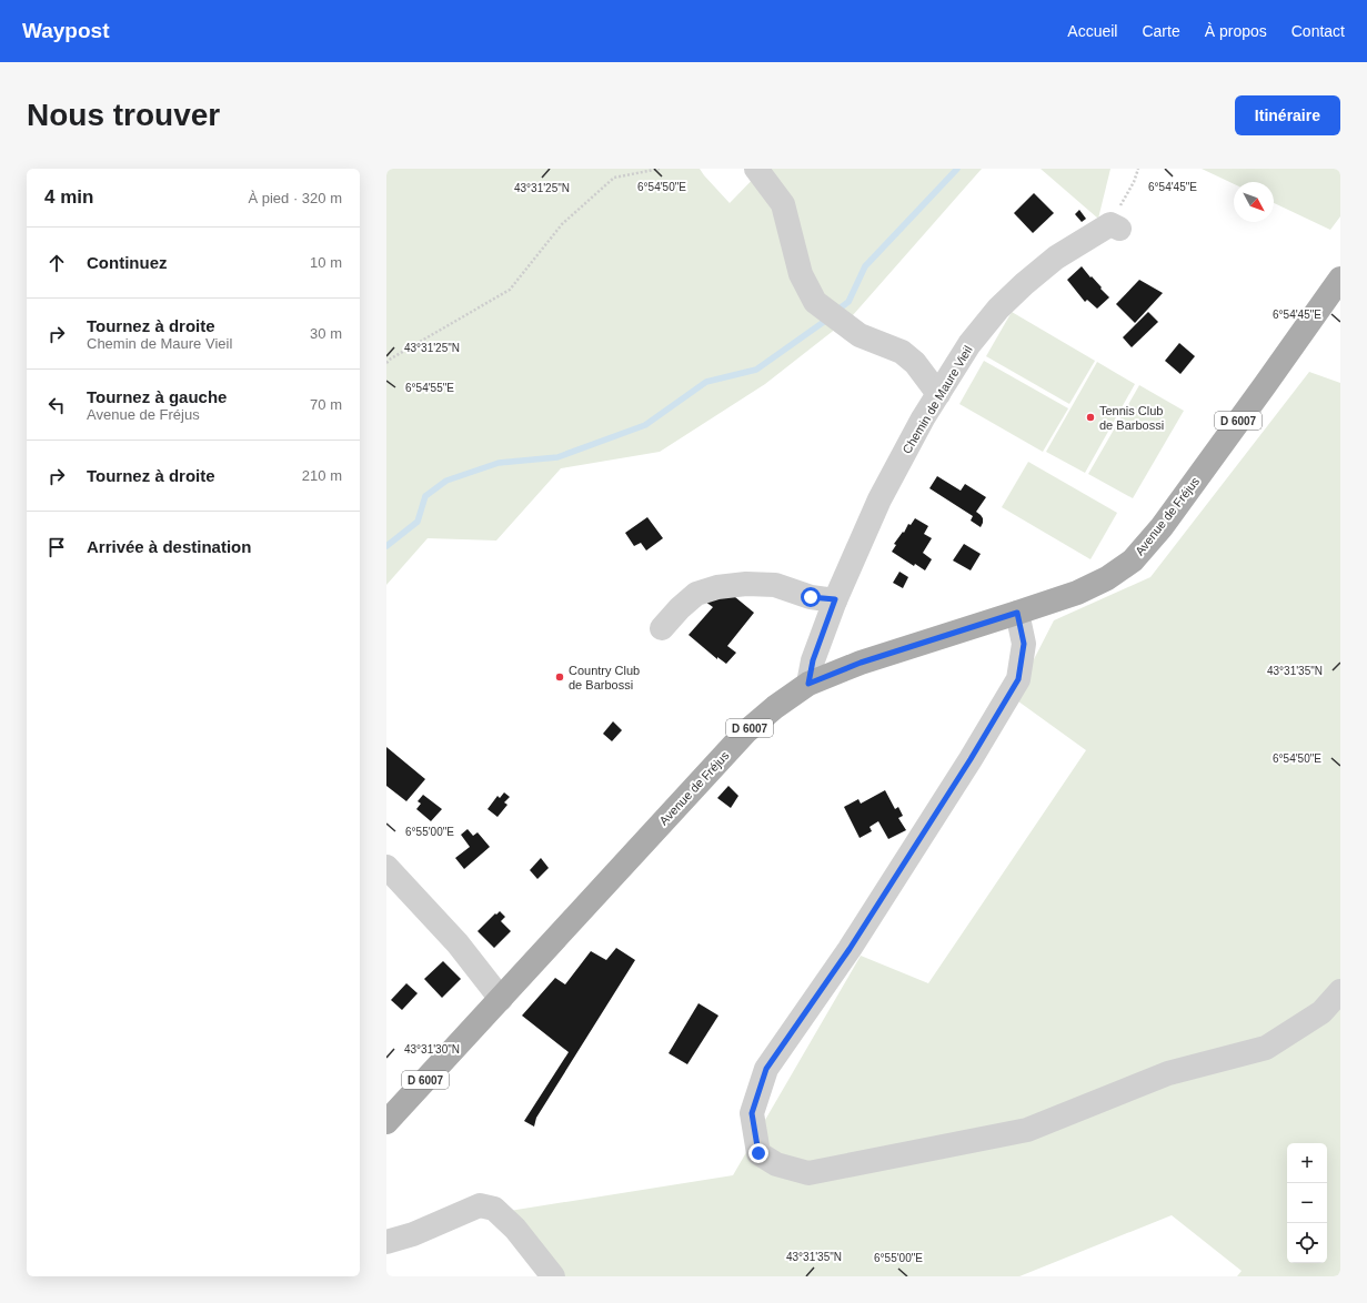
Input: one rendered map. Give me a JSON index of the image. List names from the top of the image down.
{
  "streets": {
    "main road": ["D 6007", "Avenue de Fréjus"],
    "street": ["Chemin de Maure Vieil"]
  },
  "crossings": [
    ["Chemin de Maure Vieil", "Avenue de Fréjus"]
  ],
  "places": ["Tennis Club de Barbossi", "Country Club de Barbossi"],
  "north": "bottom right",
  "page": {
    "header": "Waypost",
    "nav": [
      "Accueil",
      "Carte",
      "À propos",
      "Contact"
    ],
    "buttons": "Itinéraire",
    "title": "Nous trouver",
    "heading": ["4 min", "À pied · 320 m"],
    "list": [
      ["Continuez", "10 m"],
      ["Tournez à droite", "Chemin de Maure Vieil", "30 m"],
      ["Tournez à gauche", "Avenue de Fréjus", "70 m"],
      ["Tournez à droite", "210 m"],
      "Arrivée à destination"
    ],
    "map_buttons": ["+", "−"]
  },
  "coordinates": [
    "6°54'50\"E",
    "6°54'45\"E",
    "43°31'25\"N",
    "6°54'55\"E",
    "43°31'35\"N",
    "6°55'00\"E",
    "43°31'30\"N"
  ]
}
